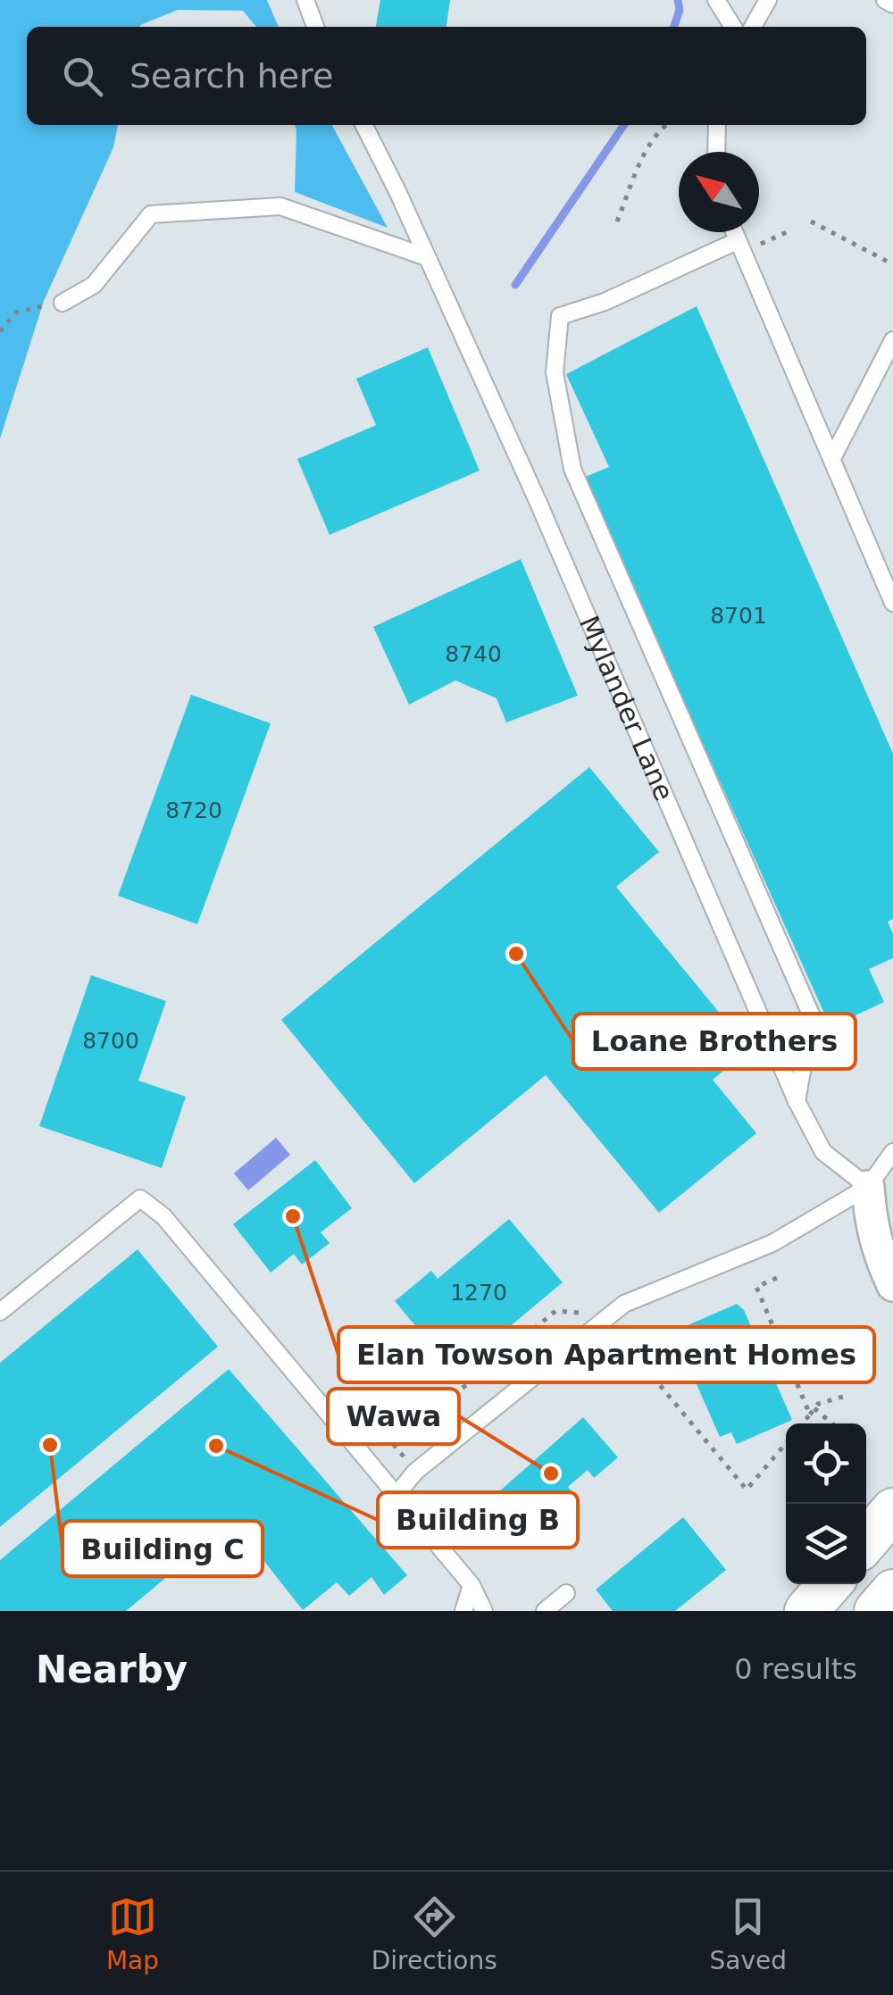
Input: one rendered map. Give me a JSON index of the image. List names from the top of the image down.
{
  "streets": {
    "lane": ["Mylander Lane"]
  },
  "places": [
    "Loane Brothers",
    "Elan Towson Apartment Homes",
    "Building C",
    "Building B",
    "Wawa"
  ],
  "house_numbers": [
    "8701",
    "8740",
    "8720",
    "8700",
    "1270"
  ],
  "north": "top left",
  "page": {
    "search": "Search here",
    "heading": ["Nearby", "0 results"],
    "nav": ["Map", "Directions", "Saved"]
  }
}
